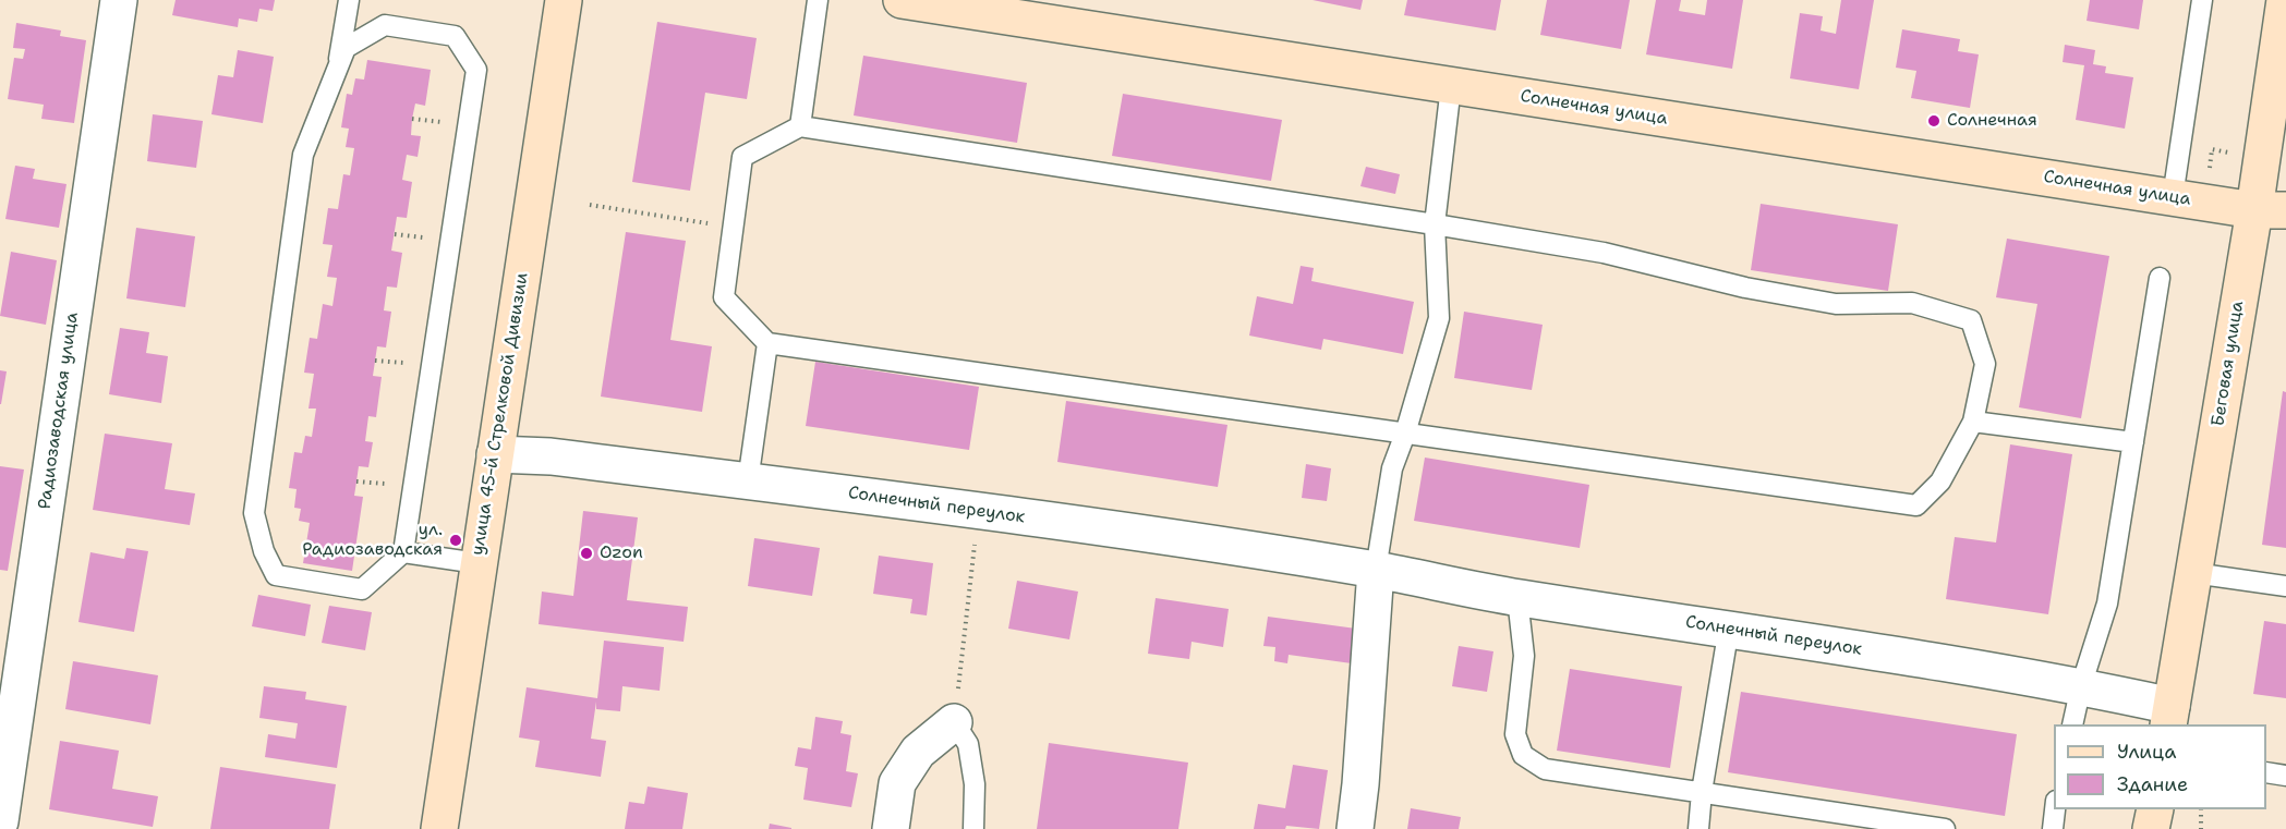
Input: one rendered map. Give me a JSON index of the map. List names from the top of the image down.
{
  "streets": {
    "main road": ["Солнечная улица", "Беговая улица", "улица 45-й Стрелковой Дивизии"],
    "street": ["Радиозаводская улица", "Солнечный переулок"]
  },
  "crossings": [
    ["Солнечная улица", "Беговая улица"],
    ["Беговая улица", "Солнечный переулок"],
    ["улица 45-й Стрелковой Дивизии", "Солнечный переулок"]
  ],
  "places": ["Солнечная", "ул. Радиозаводская", "Ozon"],
  "legend": ["Улица", "Здание"]
}
